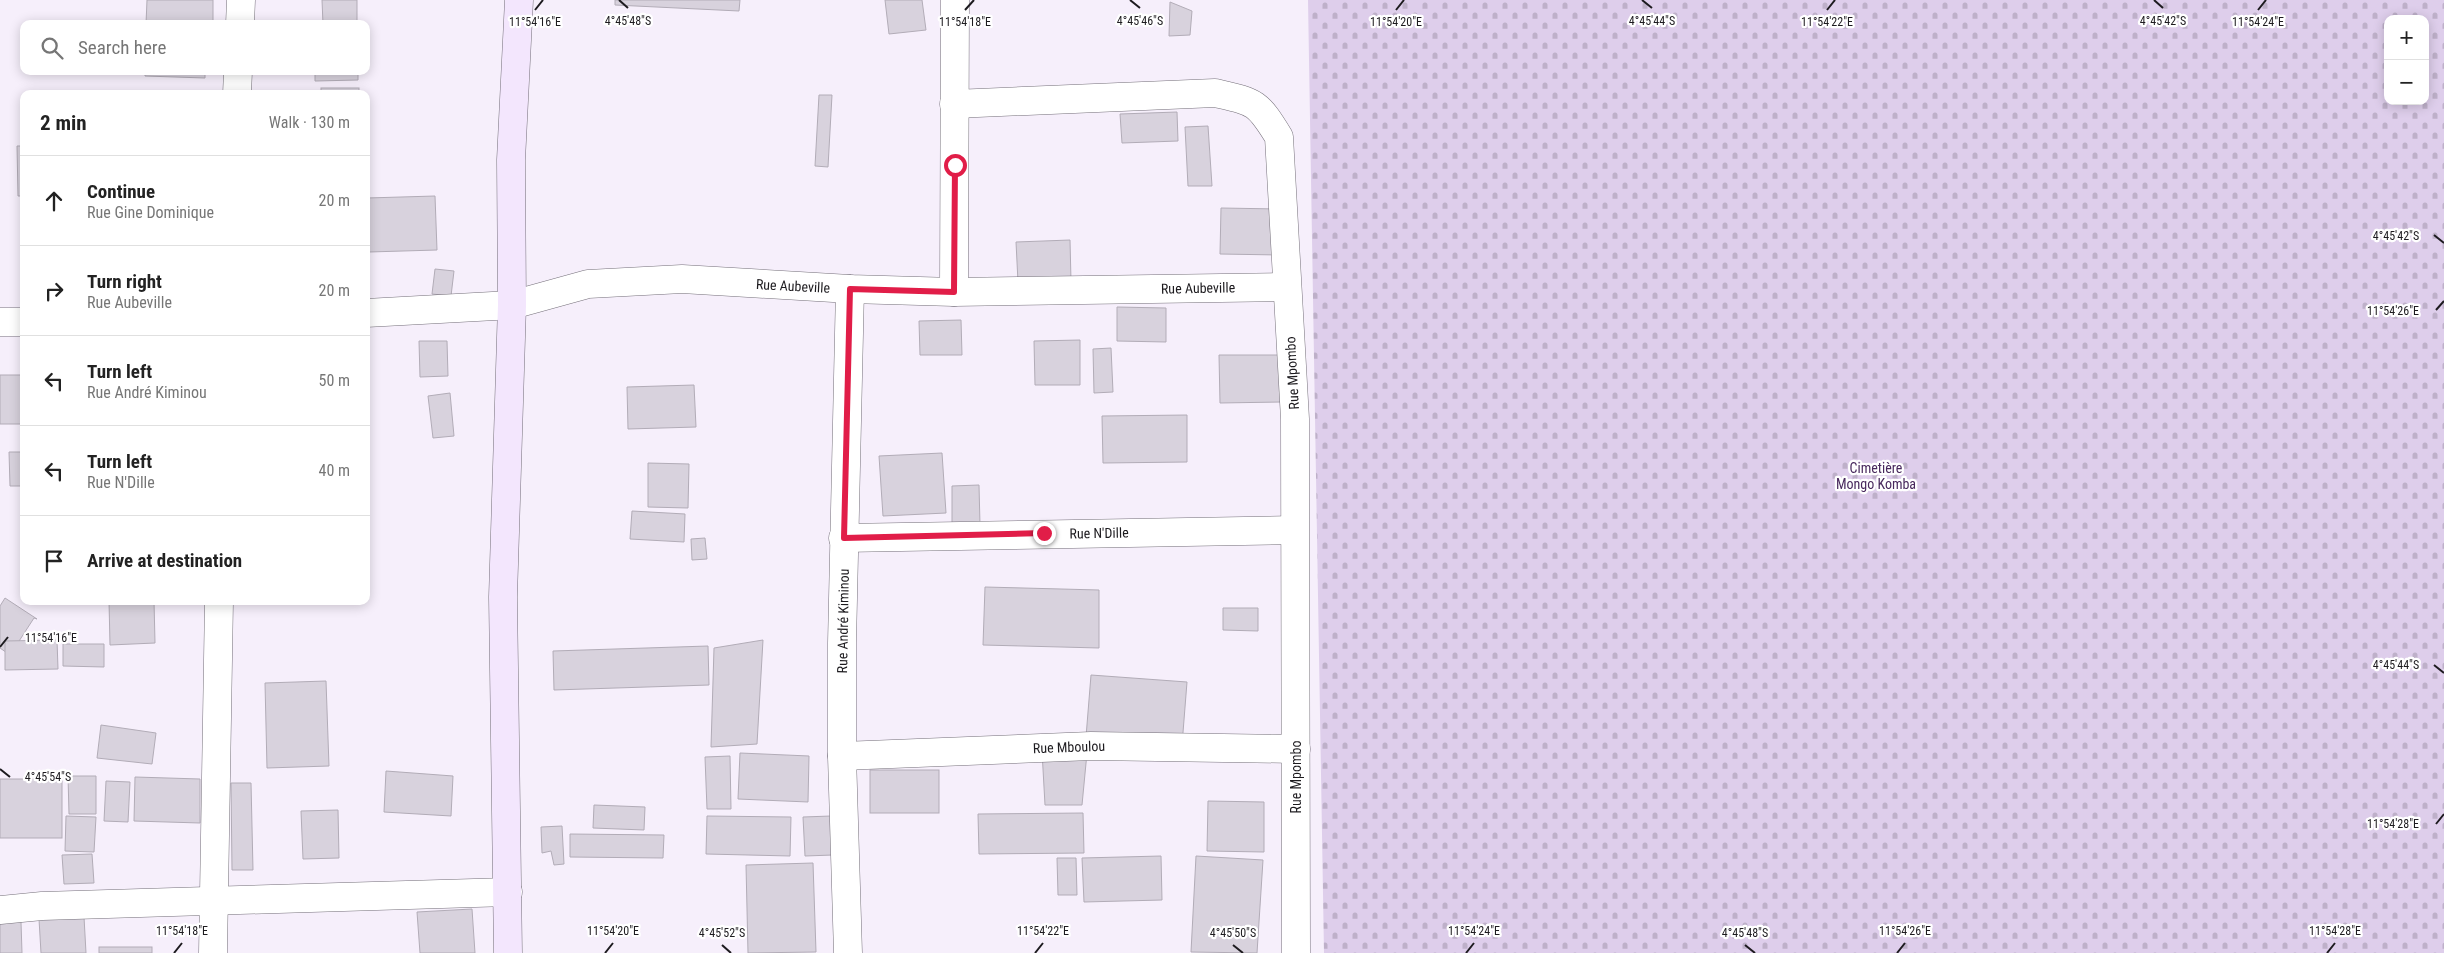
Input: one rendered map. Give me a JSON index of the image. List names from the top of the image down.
{
  "streets": {
    "street": [
      "Rue Aubeville",
      "Rue Mpombo",
      "Rue N'Dille",
      "Rue André Kiminou",
      "Rue Mboulou"
    ]
  },
  "crossings": [
    ["Rue Aubeville", "Rue Mpombo"],
    ["Rue Aubeville", "Rue André Kiminou"],
    ["Rue Mpombo", "Rue N'Dille"],
    ["Rue Mpombo", "Rue Mboulou"],
    ["Rue N'Dille", "Rue André Kiminou"],
    ["Rue André Kiminou", "Rue Mboulou"]
  ],
  "parks": ["Cimetière Mongo Komba"],
  "page": {
    "map_buttons": ["+", "−"],
    "search": "Search here",
    "heading": ["2 min", "Walk · 130 m"],
    "list": [
      ["Continue", "Rue Gine Dominique", "20 m"],
      ["Turn right", "Rue Aubeville", "20 m"],
      ["Turn left", "Rue André Kiminou", "50 m"],
      ["Turn left", "Rue N'Dille", "40 m"],
      "Arrive at destination"
    ]
  },
  "coordinates": [
    "4°45'48\"S",
    "4°45'46\"S",
    "4°45'44\"S",
    "4°45'42\"S",
    "11°54'16\"E",
    "11°54'18\"E",
    "11°54'20\"E",
    "11°54'22\"E",
    "11°54'24\"E",
    "11°54'26\"E",
    "4°45'54\"S",
    "11°54'28\"E",
    "4°45'52\"S",
    "4°45'50\"S"
  ]
}
